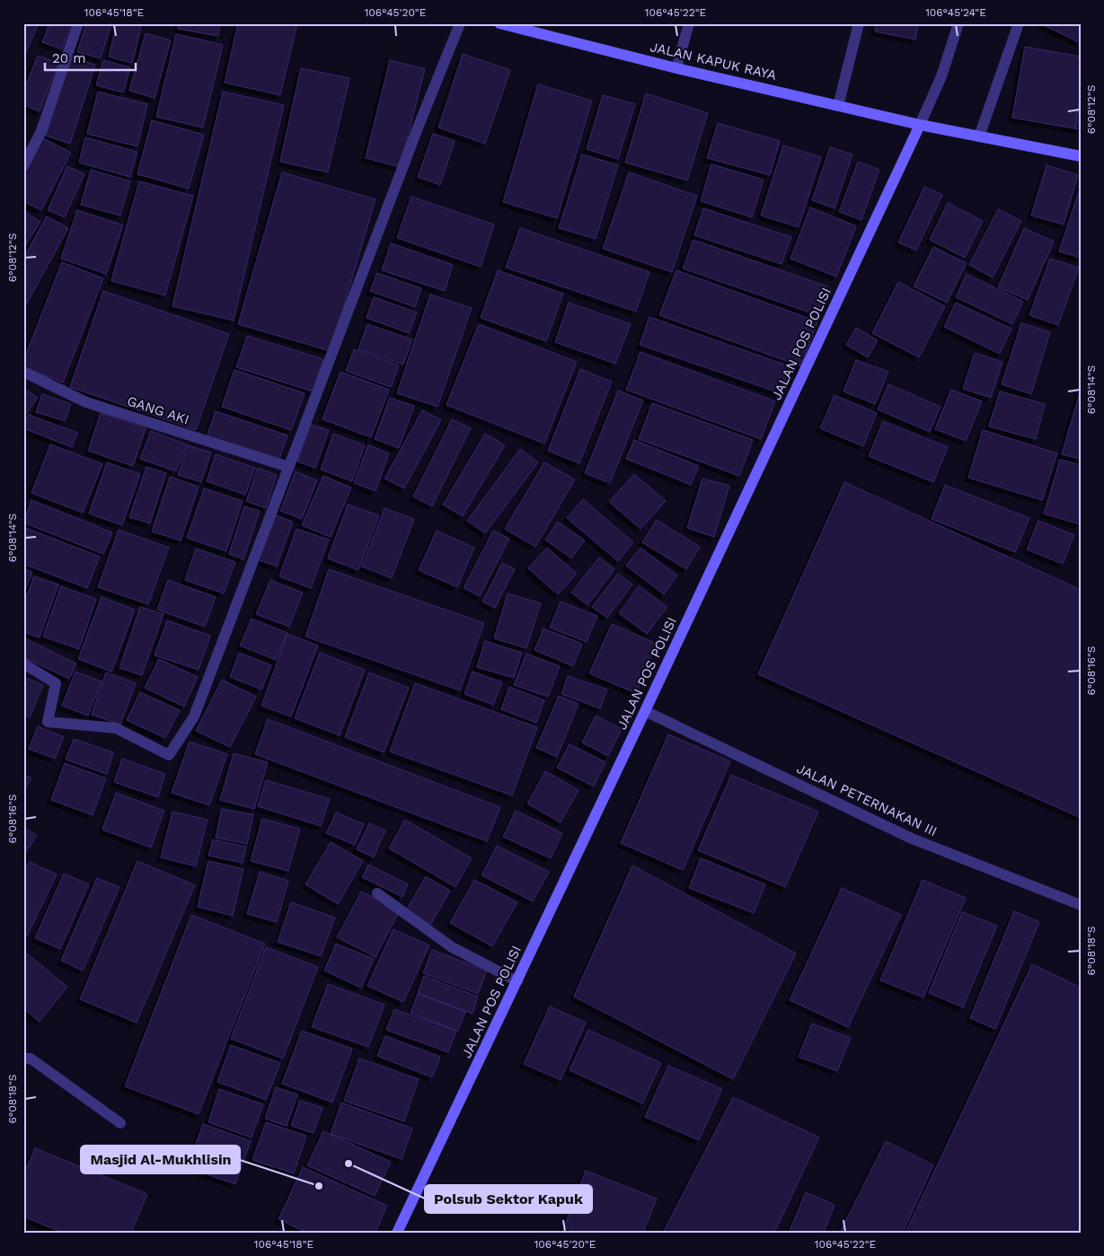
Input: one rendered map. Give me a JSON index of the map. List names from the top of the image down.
{
  "streets": {
    "street": [
      "JALAN KAPUK RAYA",
      "JALAN POS POLISI",
      "GANG AKI",
      "JALAN PETERNAKAN III"
    ]
  },
  "crossings": [
    ["JALAN KAPUK RAYA", "JALAN POS POLISI"],
    ["JALAN POS POLISI", "JALAN PETERNAKAN III"]
  ],
  "places": ["Polsub Sektor Kapuk", "Masjid Al-Mukhlisin"],
  "scale_bar": "20 m",
  "coordinates": [
    "106°45'18\"E",
    "106°45'20\"E",
    "106°45'22\"E",
    "106°45'24\"E",
    "6°08'12\"S",
    "6°08'14\"S",
    "6°08'16\"S",
    "6°08'18\"S"
  ]
}
